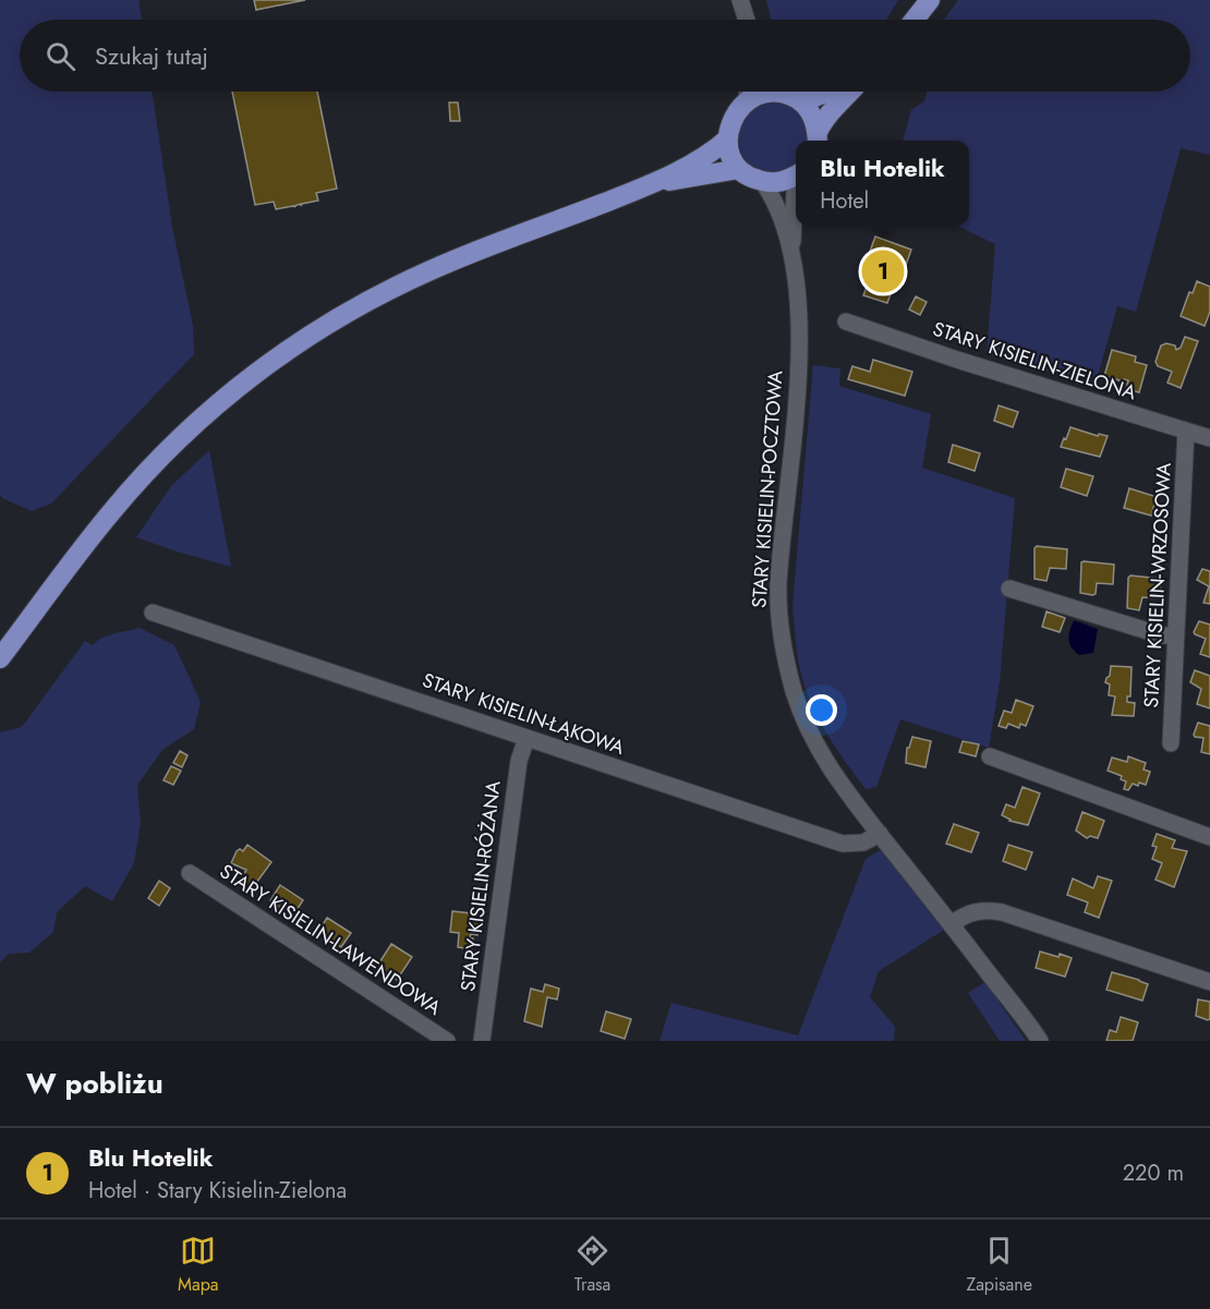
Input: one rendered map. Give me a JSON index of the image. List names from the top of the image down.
{
  "streets": {
    "street": [
      "STARY KISIELIN-ZIELONA",
      "STARY KISIELIN-POCZTOWA",
      "STARY KISIELIN-WRZOSOWA",
      "STARY KISIELIN-ŁĄKOWA",
      "STARY KISIELIN-RÓŻANA",
      "STARY KISIELIN-LAWENDOWA"
    ]
  },
  "crossings": [
    ["STARY KISIELIN-ZIELONA", "STARY KISIELIN-WRZOSOWA"],
    ["STARY KISIELIN-POCZTOWA", "STARY KISIELIN-ŁĄKOWA"],
    ["STARY KISIELIN-ŁĄKOWA", "STARY KISIELIN-RÓŻANA"]
  ],
  "page": {
    "search": "Szukaj tutaj",
    "popup": ["Blu Hotelik", "Hotel"],
    "pins": "1",
    "heading": "W pobliżu",
    "list": [
      {
        "mark": "1",
        "name": "Blu Hotelik",
        "note": "Hotel · Stary Kisielin-Zielona",
        "value": "220 m"
      }
    ],
    "nav": ["Mapa", "Trasa", "Zapisane"]
  }
}
